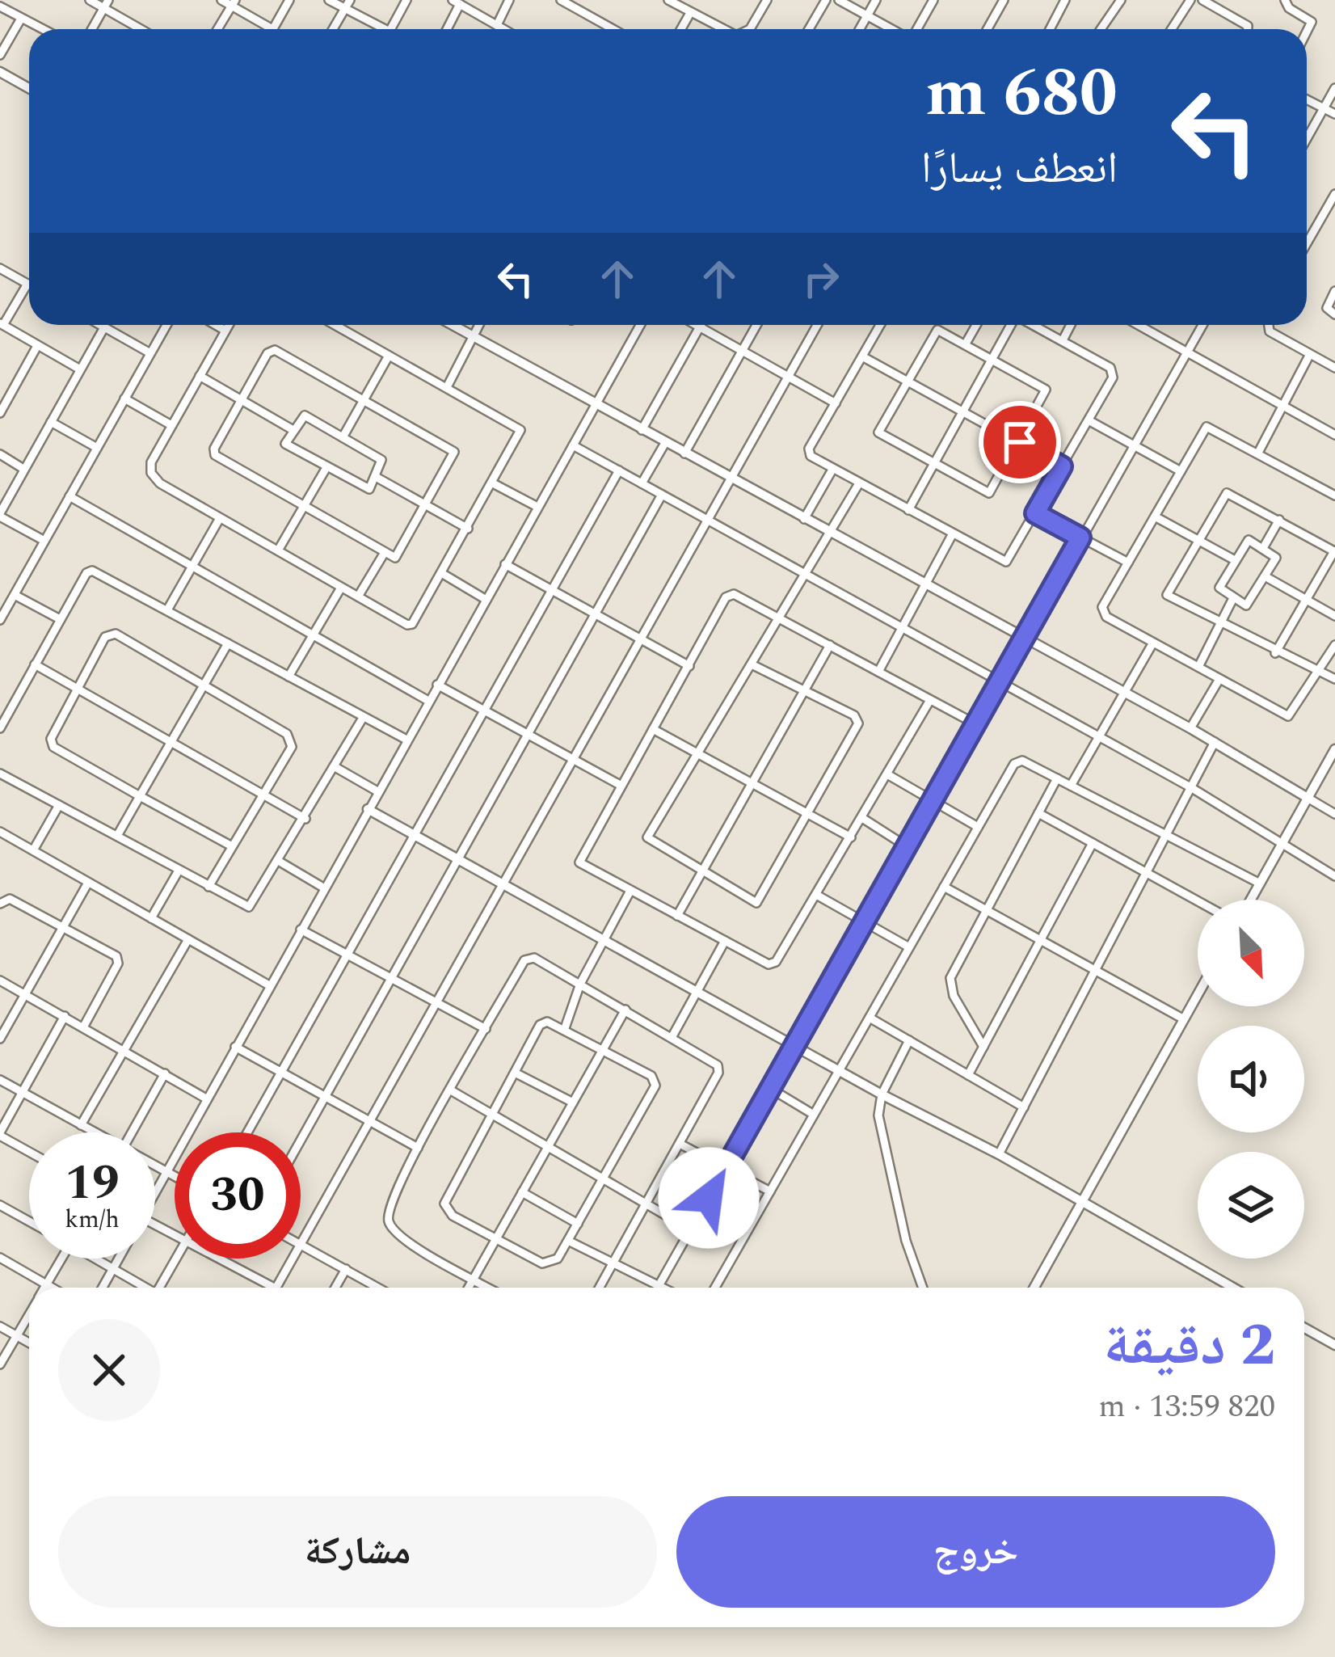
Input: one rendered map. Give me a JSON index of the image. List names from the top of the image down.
{
  "north": "bottom right",
  "page": {
    "turn": ["680 m", "انعطف يسارًا"],
    "speed": "19 km/h",
    "limit": "30",
    "heading": ["2 دقيقة", "820 m · 13:59"],
    "buttons": ["خروج", "مشاركة"]
  }
}
